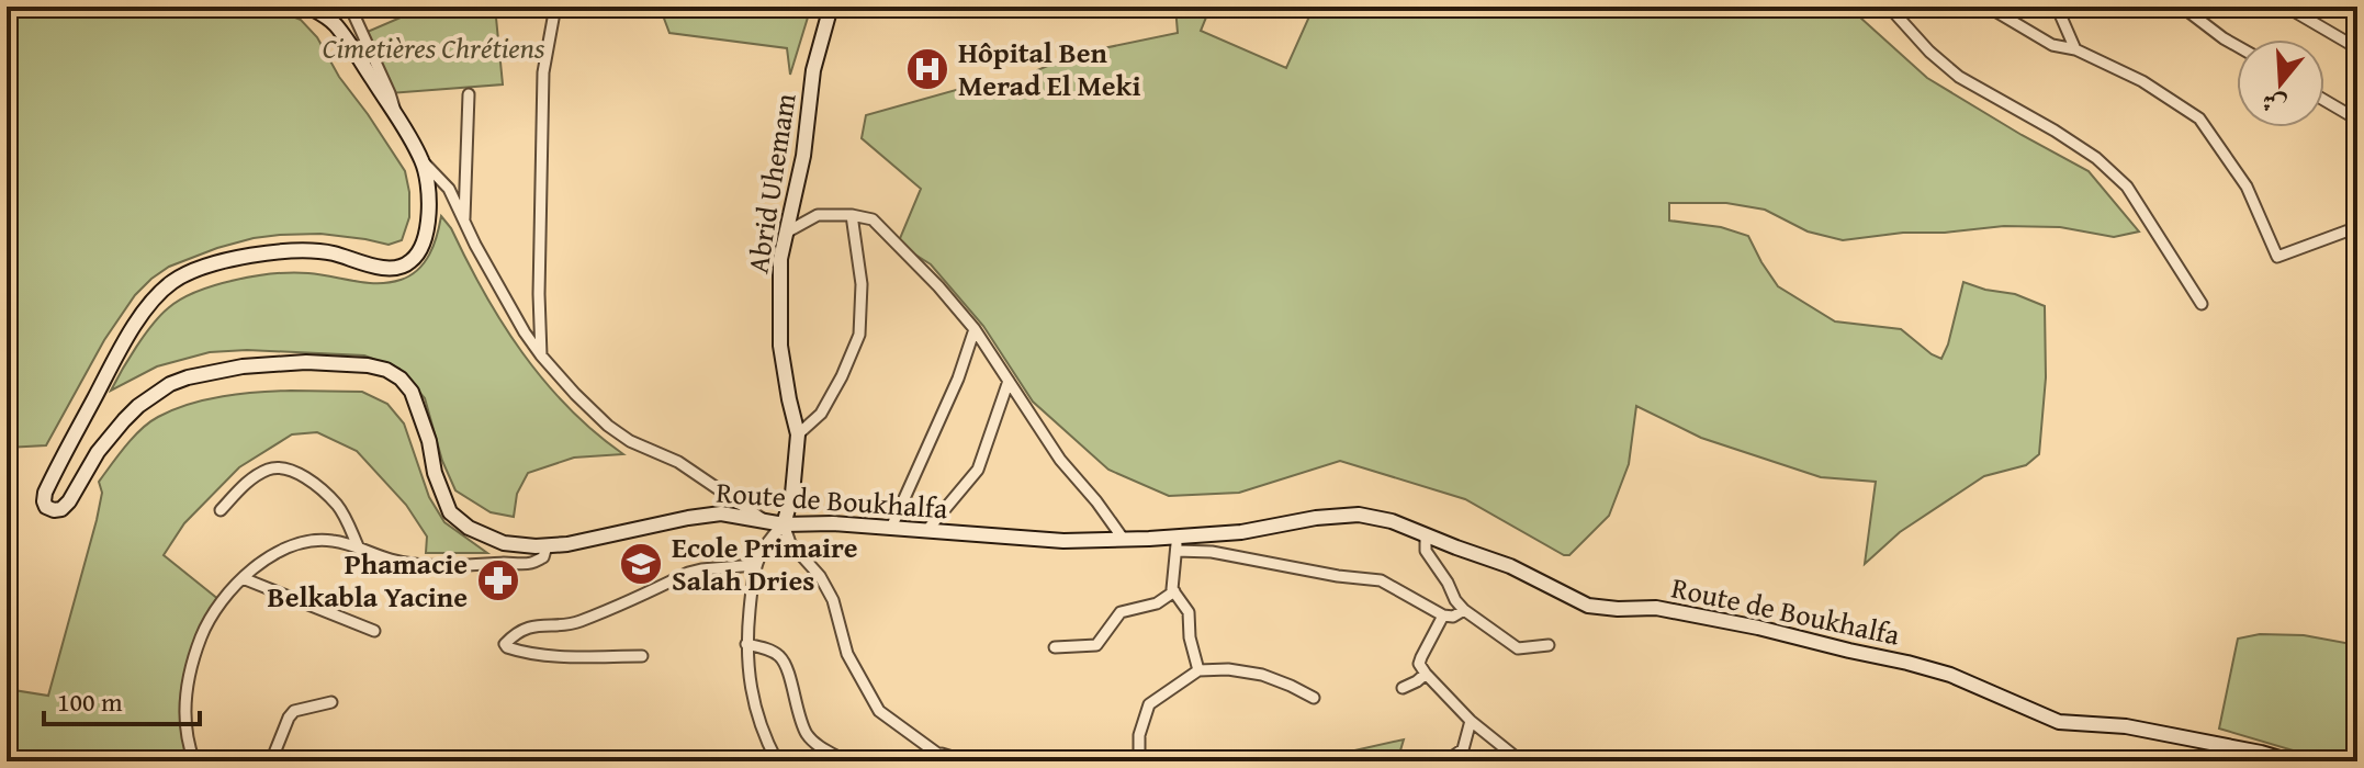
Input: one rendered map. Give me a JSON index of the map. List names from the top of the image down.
{
  "streets": {
    "main road": ["Abrid Uhemam", "Route de Boukhalfa"]
  },
  "crossings": [
    ["Abrid Uhemam", "Route de Boukhalfa"]
  ],
  "parks": ["Cimetières Chrétiens"],
  "places": {
    "hospital": ["Hôpital Ben Merad El Meki"],
    "school or university": ["Ecole Primaire Salah Dries"],
    "pharmacy": ["Phamacie Belkabla Yacine"]
  },
  "scale_bar": "100 m",
  "north": "bottom"
}
